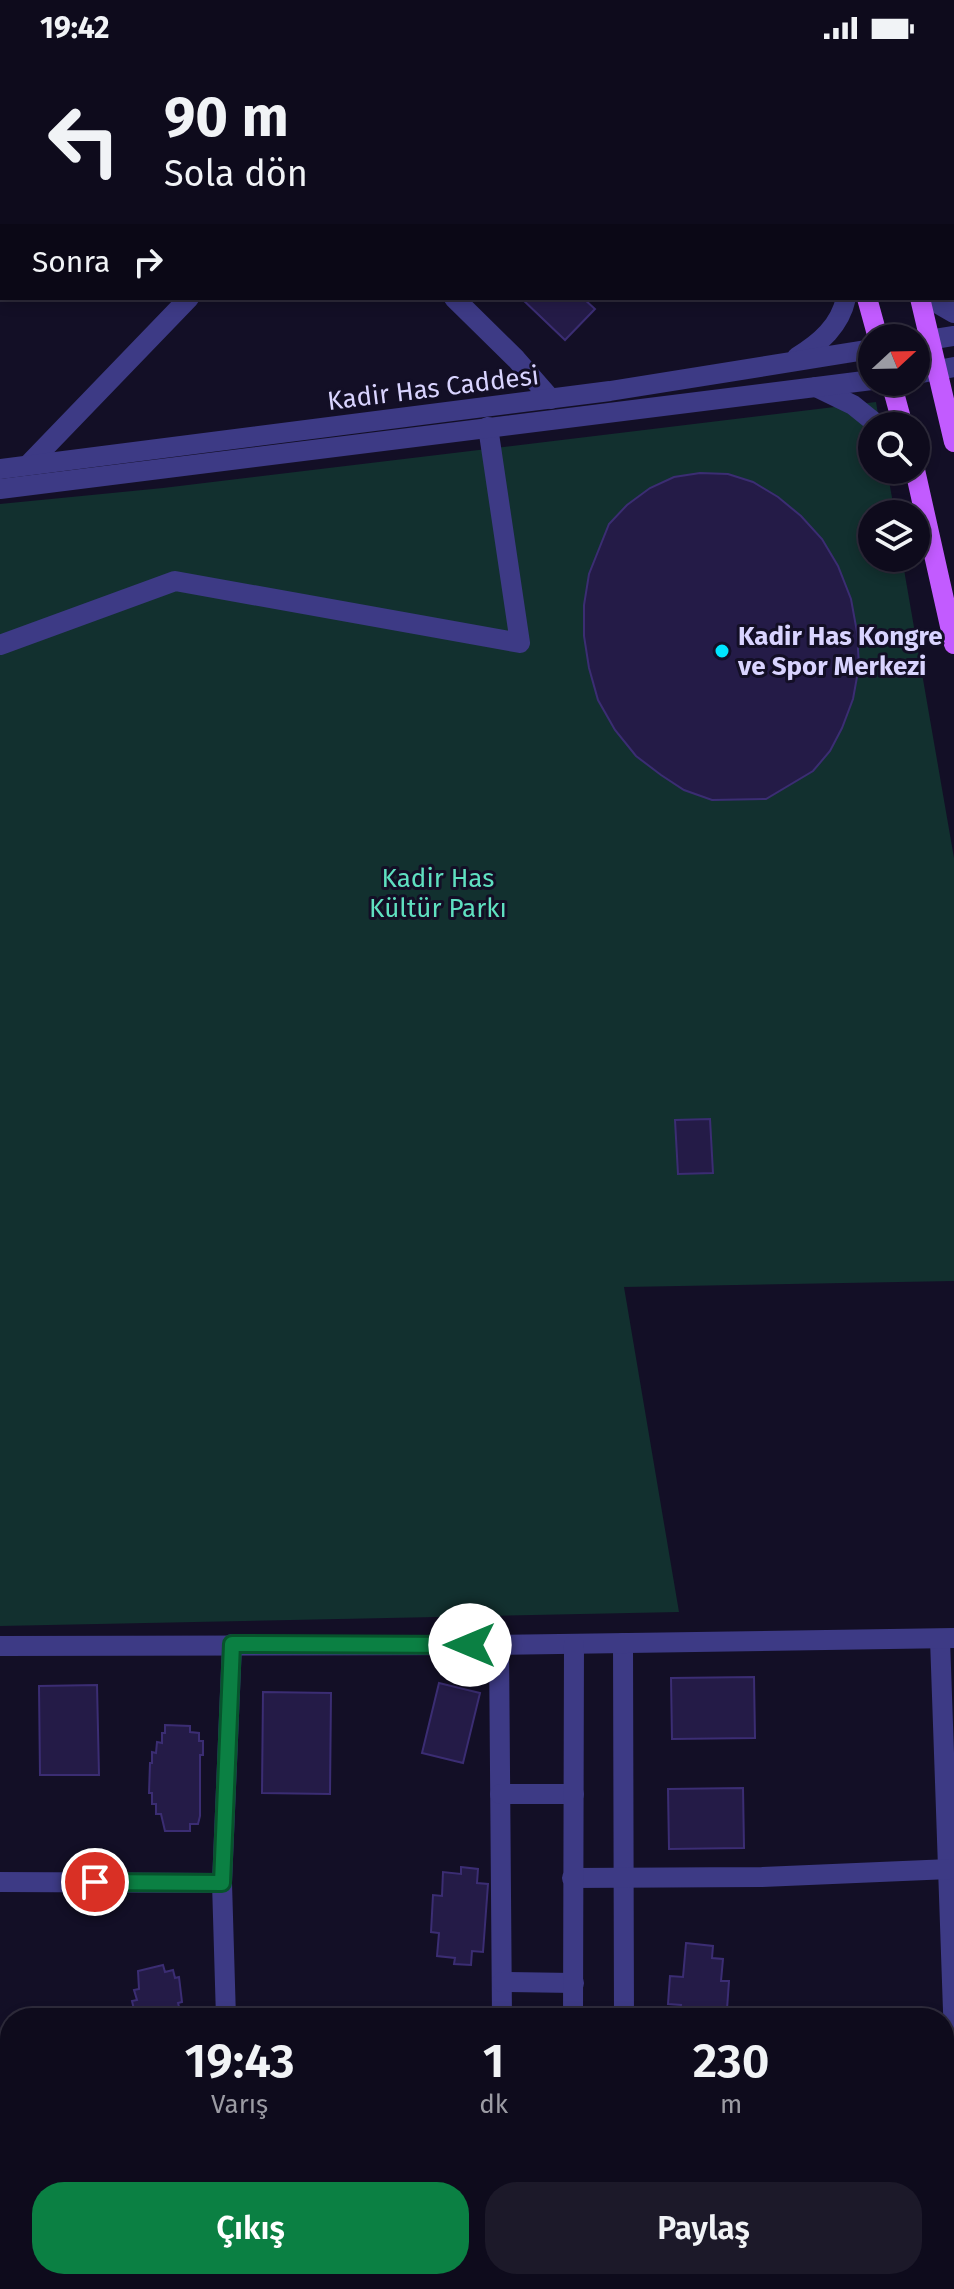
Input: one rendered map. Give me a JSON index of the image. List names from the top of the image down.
{
  "streets": {
    "street": ["Kadir Has Caddesi"]
  },
  "parks": ["Kadir Has Kültür Parkı"],
  "places": ["Kadir Has Kongre ve Spor Merkezi"],
  "north": "right",
  "page": {
    "status": "19:42",
    "turn": ["90 m", "Sola dön"],
    "then": "Sonra",
    "eta": [
      "19:43",
      "Varış",
      "1",
      "dk",
      "230",
      "m"
    ],
    "buttons": ["Çıkış", "Paylaş"]
  }
}
